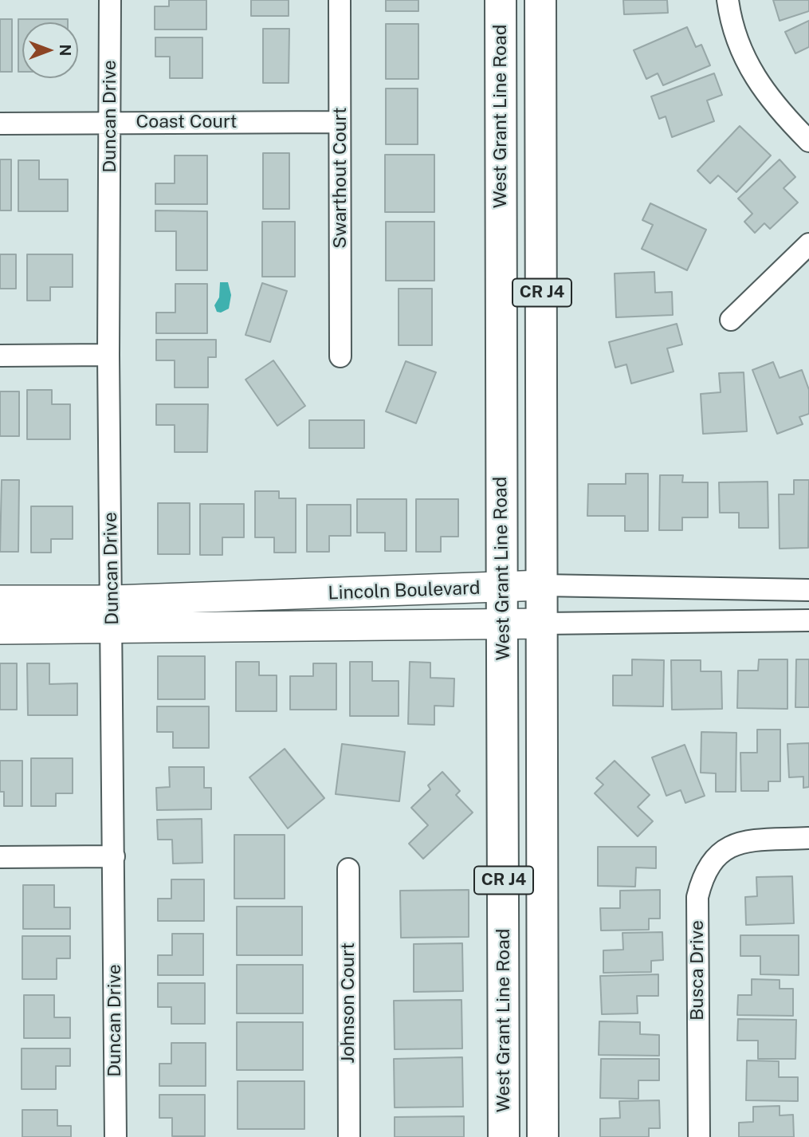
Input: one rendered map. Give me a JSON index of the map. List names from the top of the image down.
{
  "streets": {
    "main road": ["West Grant Line Road", "CR J4"],
    "street": [
      "Duncan Drive",
      "Coast Court",
      "Swarthout Court",
      "Lincoln Boulevard",
      "Busca Drive",
      "Johnson Court"
    ]
  },
  "crossings": [
    ["Duncan Drive", "Coast Court"],
    ["Duncan Drive", "Lincoln Boulevard"],
    ["West Grant Line Road", "Lincoln Boulevard"],
    ["Coast Court", "Swarthout Court"],
    ["CR J4", "Lincoln Boulevard"]
  ],
  "north": "right"
}
